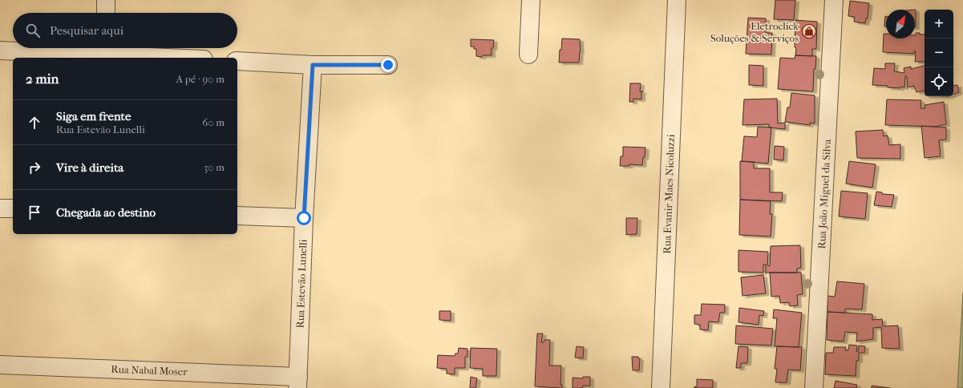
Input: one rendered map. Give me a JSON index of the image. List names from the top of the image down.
{
  "streets": {
    "street": [
      "Rua Evanir Maes Nicoluzzi",
      "Rua João Miguel da Silva",
      "Rua Estevão Lunelli",
      "Rua Nabal Moser"
    ]
  },
  "crossings": [
    ["Rua Estevão Lunelli", "Rua Nabal Moser"]
  ],
  "places": {
    "shop": ["Eletroclick Soluções & Serviços"]
  },
  "north": "top right",
  "page": {
    "map_buttons": ["+", "−"],
    "search": "Pesquisar aqui",
    "heading": ["2 min", "A pé · 90 m"],
    "list": [
      ["Siga em frente", "Rua Estevão Lunelli", "60 m"],
      ["Vire à direita", "30 m"],
      "Chegada ao destino"
    ]
  }
}
